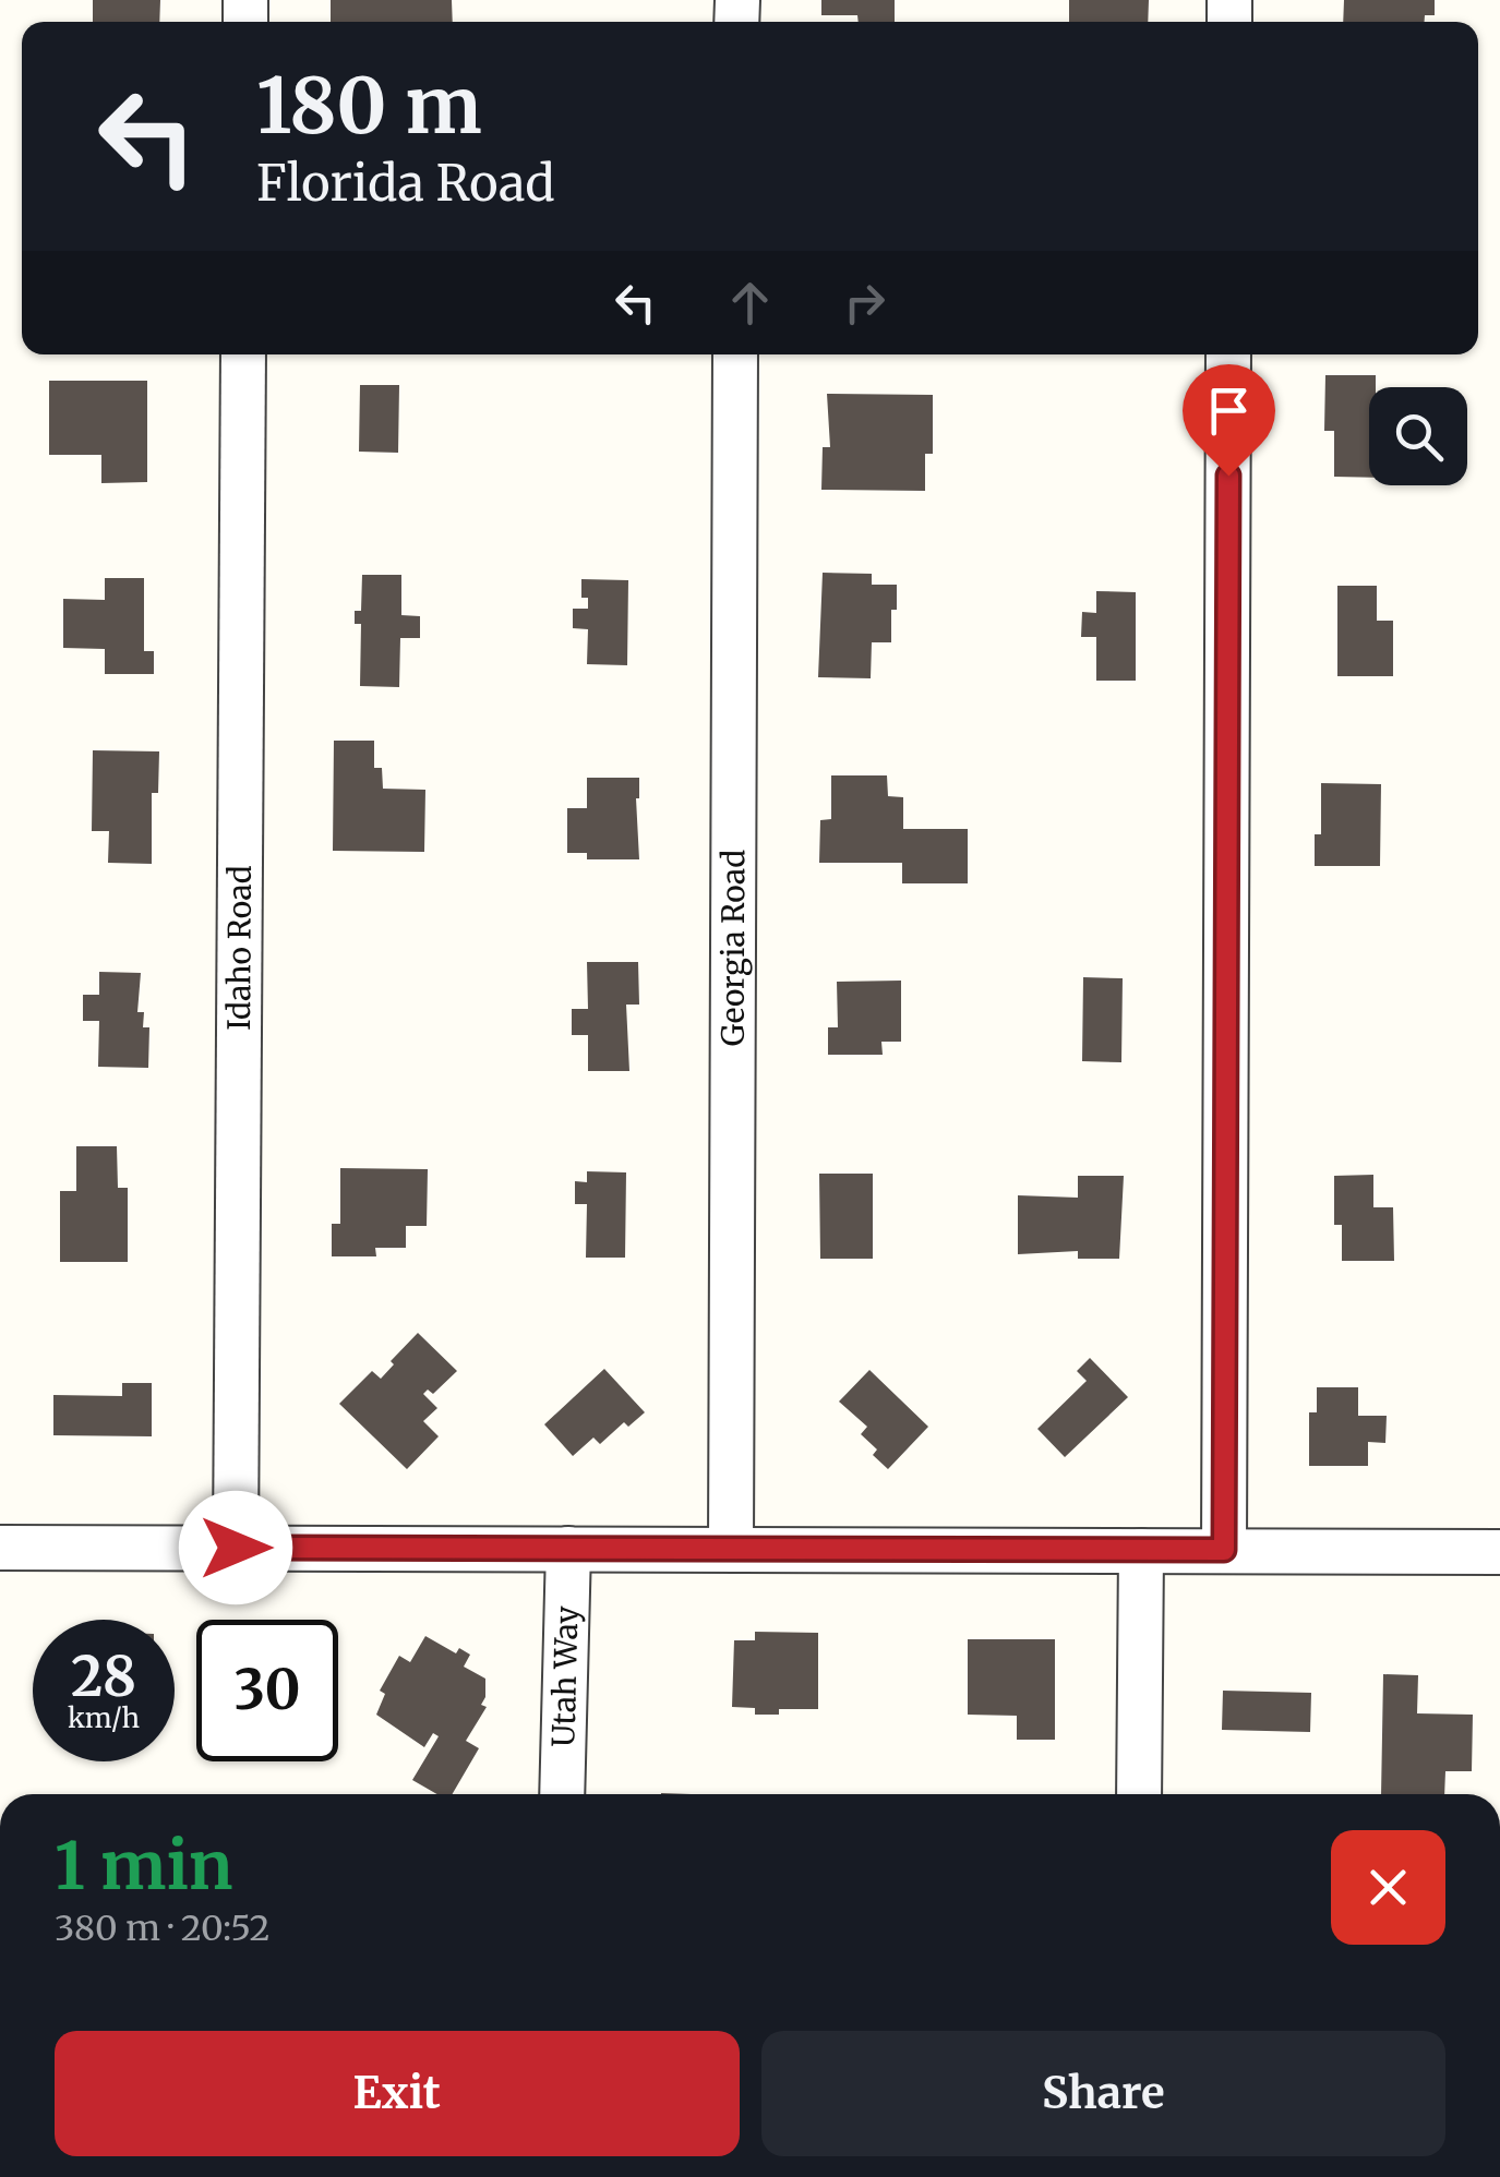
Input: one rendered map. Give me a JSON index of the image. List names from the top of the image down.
{
  "streets": {
    "street": ["Idaho Road", "Georgia Road", "Utah Way"]
  },
  "page": {
    "turn": ["180 m", "Florida Road"],
    "speed": "28 km/h",
    "limit": "30",
    "heading": ["1 min", "380 m · 20:52"],
    "buttons": ["Exit", "Share"]
  }
}
